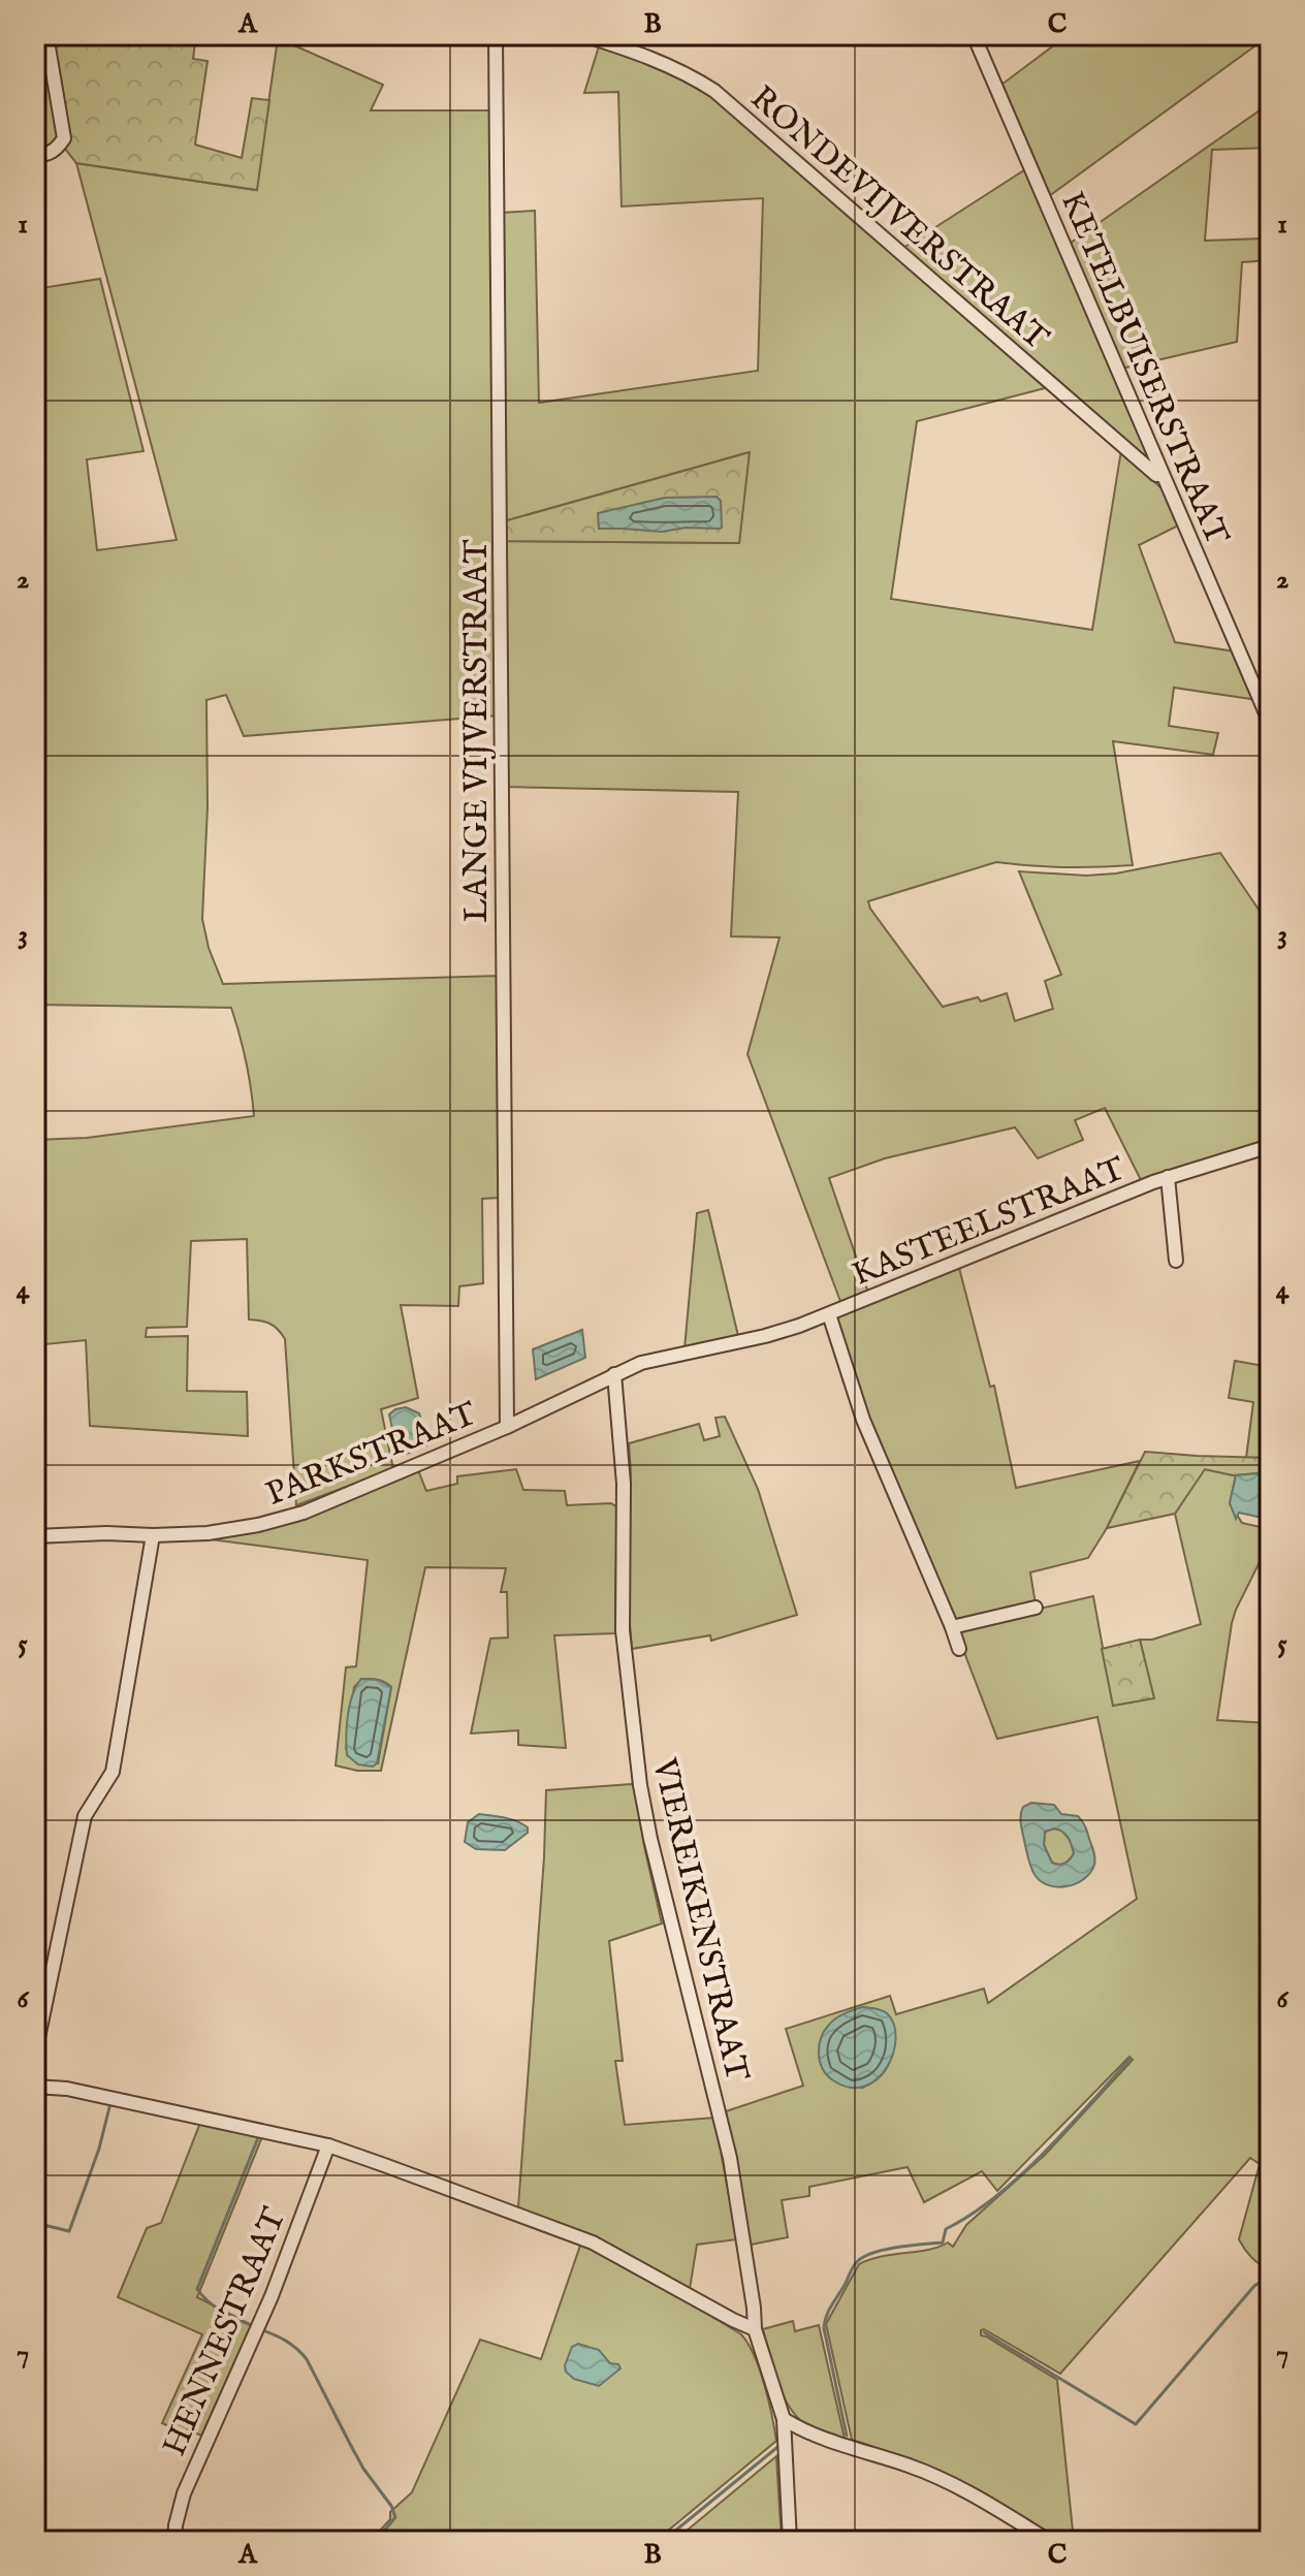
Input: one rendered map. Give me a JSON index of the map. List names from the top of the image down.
{
  "streets": {
    "street": [
      "RONDEVIJVERSTRAAT",
      "KETELBUISERSTRAAT",
      "LANGE VIJVERSTRAAT",
      "KASTEELSTRAAT",
      "PARKSTRAAT",
      "VIEREIKENSTRAAT",
      "HENNESTRAAT"
    ]
  },
  "crossings": [
    ["RONDEVIJVERSTRAAT", "KETELBUISERSTRAAT"],
    ["LANGE VIJVERSTRAAT", "PARKSTRAAT"],
    ["KASTEELSTRAAT", "PARKSTRAAT"],
    ["KASTEELSTRAAT", "VIEREIKENSTRAAT"],
    ["PARKSTRAAT", "VIEREIKENSTRAAT"]
  ],
  "grid": {
    "columns": ["A", "B", "C"],
    "rows": [
      "1",
      "2",
      "3",
      "4",
      "5",
      "6",
      "7"
    ]
  }
}
